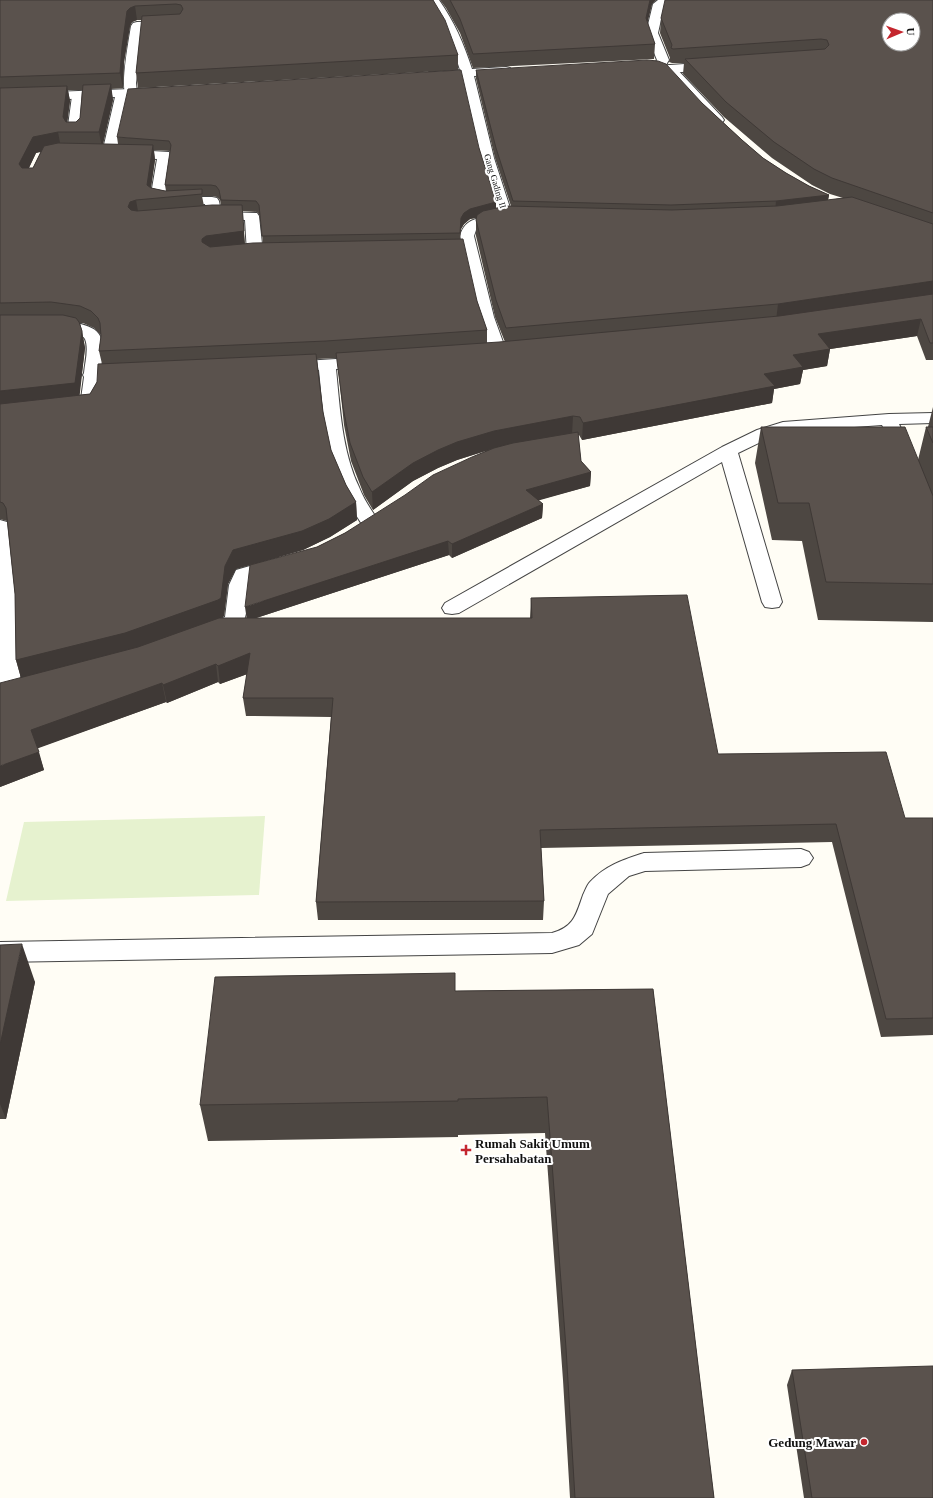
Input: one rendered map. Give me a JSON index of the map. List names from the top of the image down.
{
  "streets": {
    "street": ["Gang Gading II"]
  },
  "places": {
    "health": ["Rumah Sakit Umum Persahabatan"],
    "other": ["Gedung Mawar"]
  },
  "north": "right"
}
